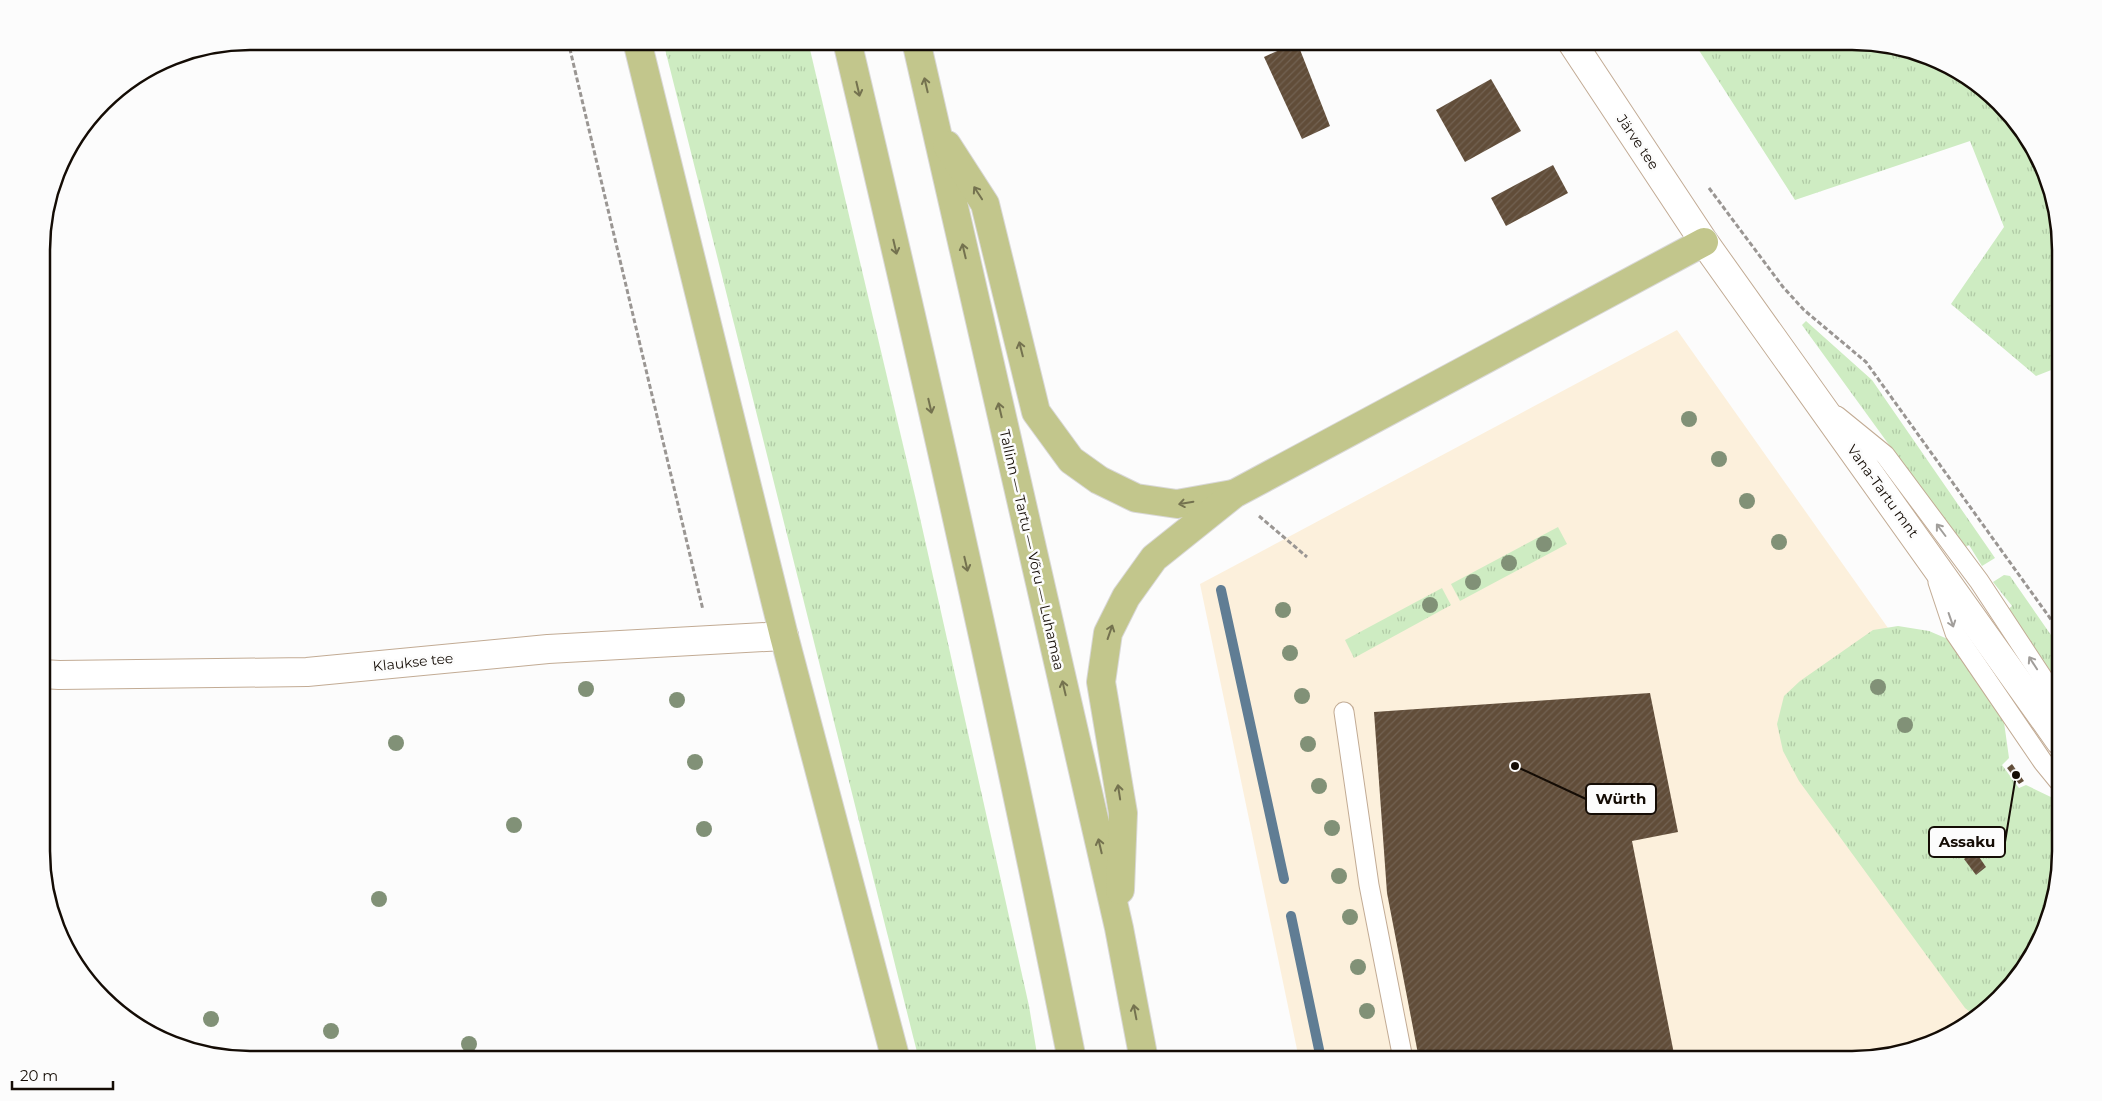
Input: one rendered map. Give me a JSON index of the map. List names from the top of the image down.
{
  "streets": {
    "highway": ["Tallinn — Tartu — Võru — Luhamaa"],
    "street": ["Järve tee", "Vana-Tartu mnt", "Klaukse tee"]
  },
  "crossings": [
    ["Järve tee", "Vana-Tartu mnt"]
  ],
  "places": ["Würth", "Assaku"],
  "scale_bar": "20 m"
}
